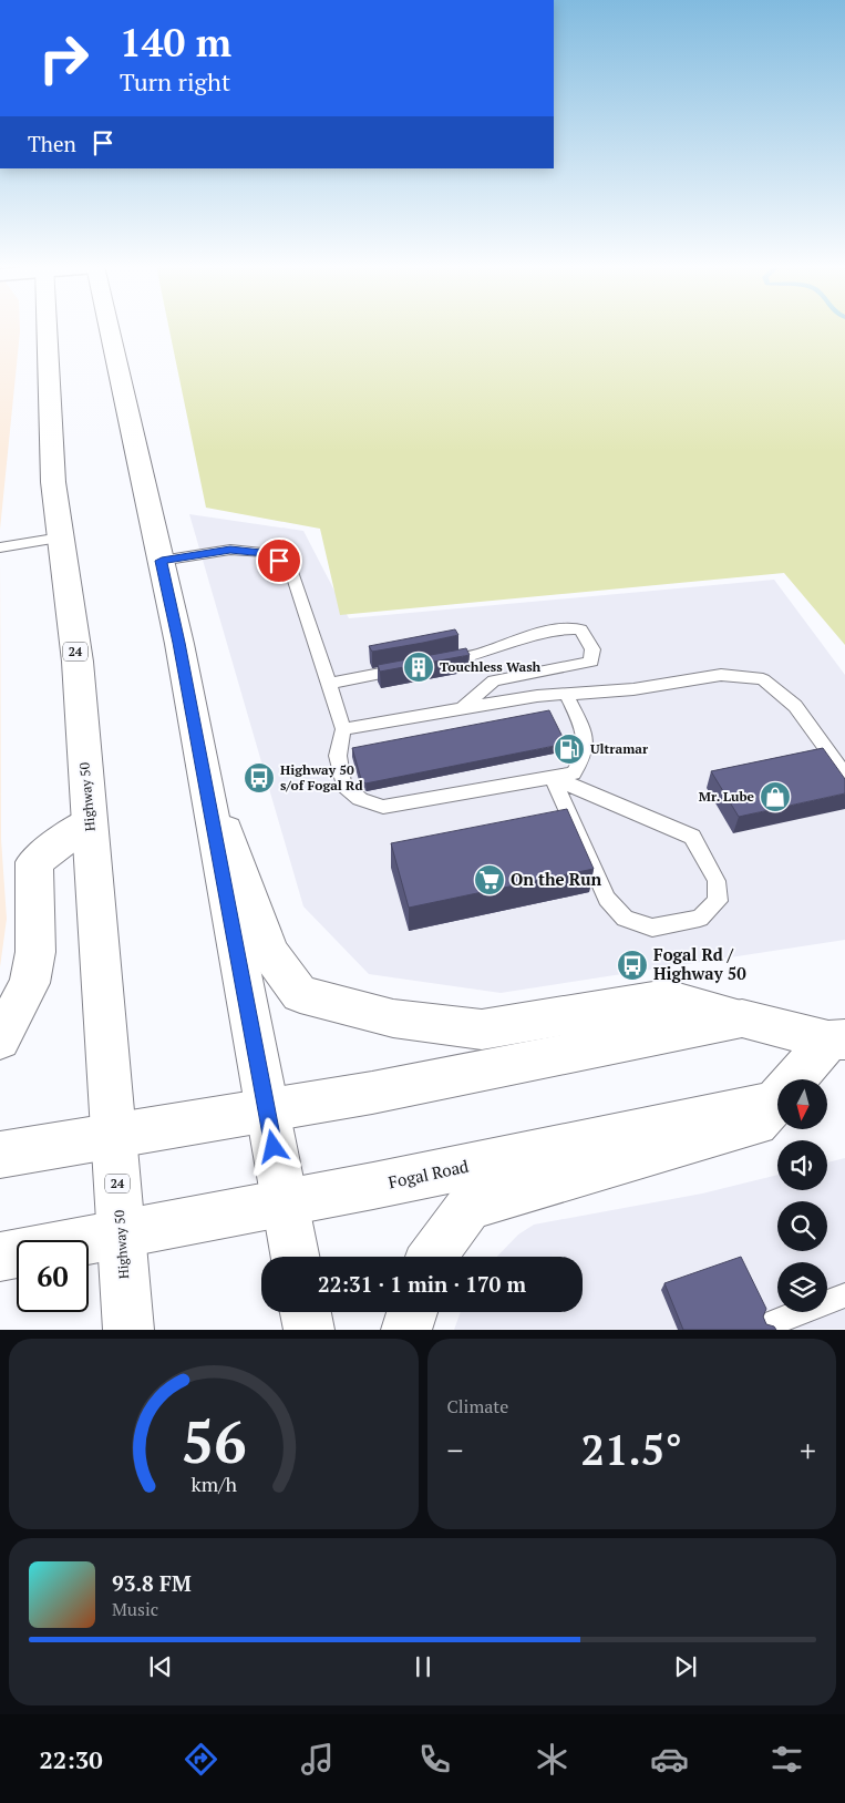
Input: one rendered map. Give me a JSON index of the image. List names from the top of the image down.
{
  "streets": {
    "main road": ["24", "Highway 50", "Fogal Road"]
  },
  "crossings": [
    ["Highway 50", "Fogal Road"]
  ],
  "places": {
    "building": ["Touchless Wash"],
    "fuel station": ["Ultramar"],
    "bus stop": ["Highway 50 s/of Fogal Rd", "Fogal Rd / Highway 50"],
    "shop": ["Mr. Lube"],
    "supermarket": ["On the Run"]
  },
  "north": "bottom",
  "page": {
    "turn": ["140 m", "Turn right"],
    "then": "Then",
    "limit": "60",
    "trip": "22:31 · 1 min · 170 m",
    "tile": "Climate",
    "heat": ["−", "21.5°", "+"],
    "song": ["93.8 FM", "Music"],
    "tabs": "22:30",
    "gauge": ["56", "km/h"]
  }
}
